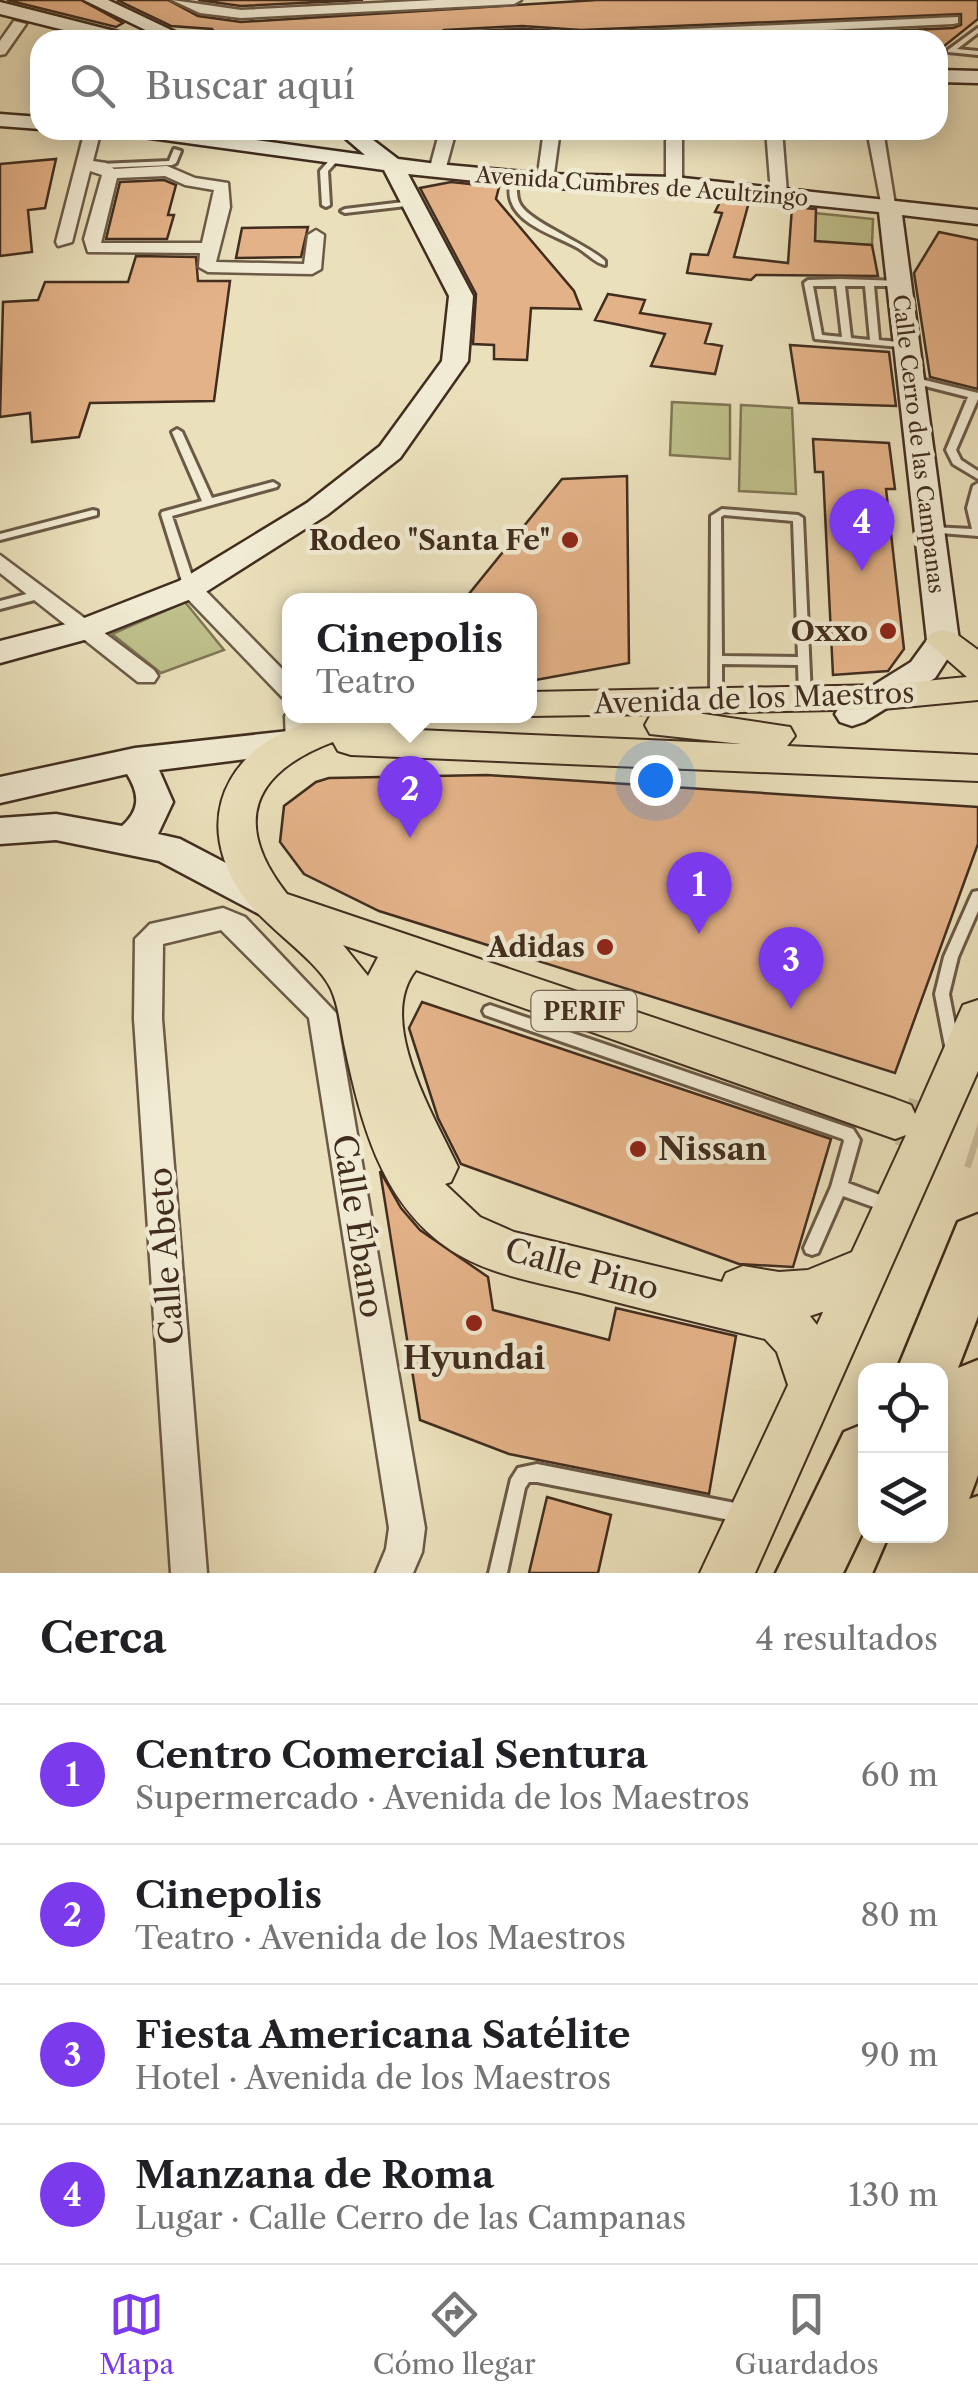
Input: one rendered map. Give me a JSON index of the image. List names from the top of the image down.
{
  "streets": {
    "main road": ["Avenida de los Maestros", "PERIF", "Calle Pino"],
    "street": [
      "Avenida Cumbres de Acultzingo",
      "Calle Cerro de las Campanas",
      "Calle Ébano",
      "Calle Abeto"
    ]
  },
  "crossings": [
    ["Avenida Cumbres de Acultzingo", "Calle Cerro de las Campanas"],
    ["Avenida de los Maestros", "Calle Pino"],
    ["PERIF", "Calle Pino"],
    ["Calle Ébano", "Calle Abeto"]
  ],
  "places": [
    "Rodeo \"Santa Fe\"",
    "Oxxo",
    "Adidas",
    "Nissan",
    "Hyundai"
  ],
  "page": {
    "search": "Buscar aquí",
    "pins": [
      "4",
      "2",
      "1",
      "3"
    ],
    "popup": ["Cinepolis", "Teatro"],
    "heading": ["Cerca", "4 resultados"],
    "list": [
      {
        "mark": "1",
        "name": "Centro Comercial Sentura",
        "note": "Supermercado · Avenida de los Maestros",
        "value": "60 m"
      },
      {
        "mark": "2",
        "name": "Cinepolis",
        "note": "Teatro · Avenida de los Maestros",
        "value": "80 m"
      },
      {
        "mark": "3",
        "name": "Fiesta Americana Satélite",
        "note": "Hotel · Avenida de los Maestros",
        "value": "90 m"
      },
      {
        "mark": "4",
        "name": "Manzana de Roma",
        "note": "Lugar · Calle Cerro de las Campanas",
        "value": "130 m"
      }
    ],
    "nav": ["Mapa", "Cómo llegar", "Guardados"]
  }
}
